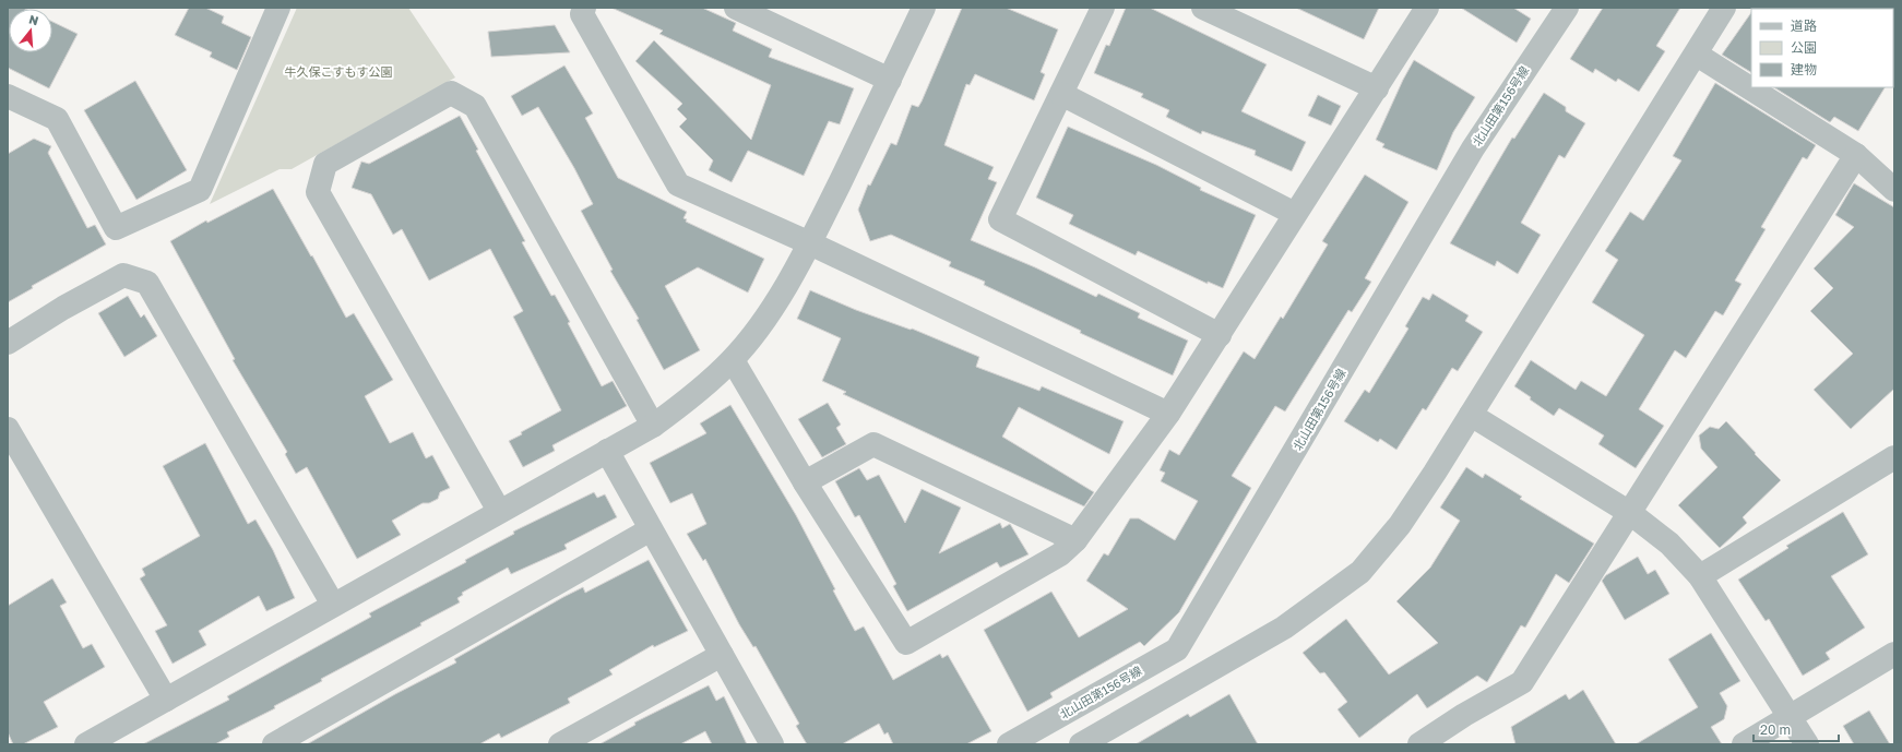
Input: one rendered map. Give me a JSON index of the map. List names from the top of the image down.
{
  "streets": {
    "street": ["北山田第156号線"]
  },
  "parks": ["牛久保こすもす公園"],
  "legend": ["道路", "公園", "建物"],
  "scale_bar": "20 m",
  "north": "top"
}
